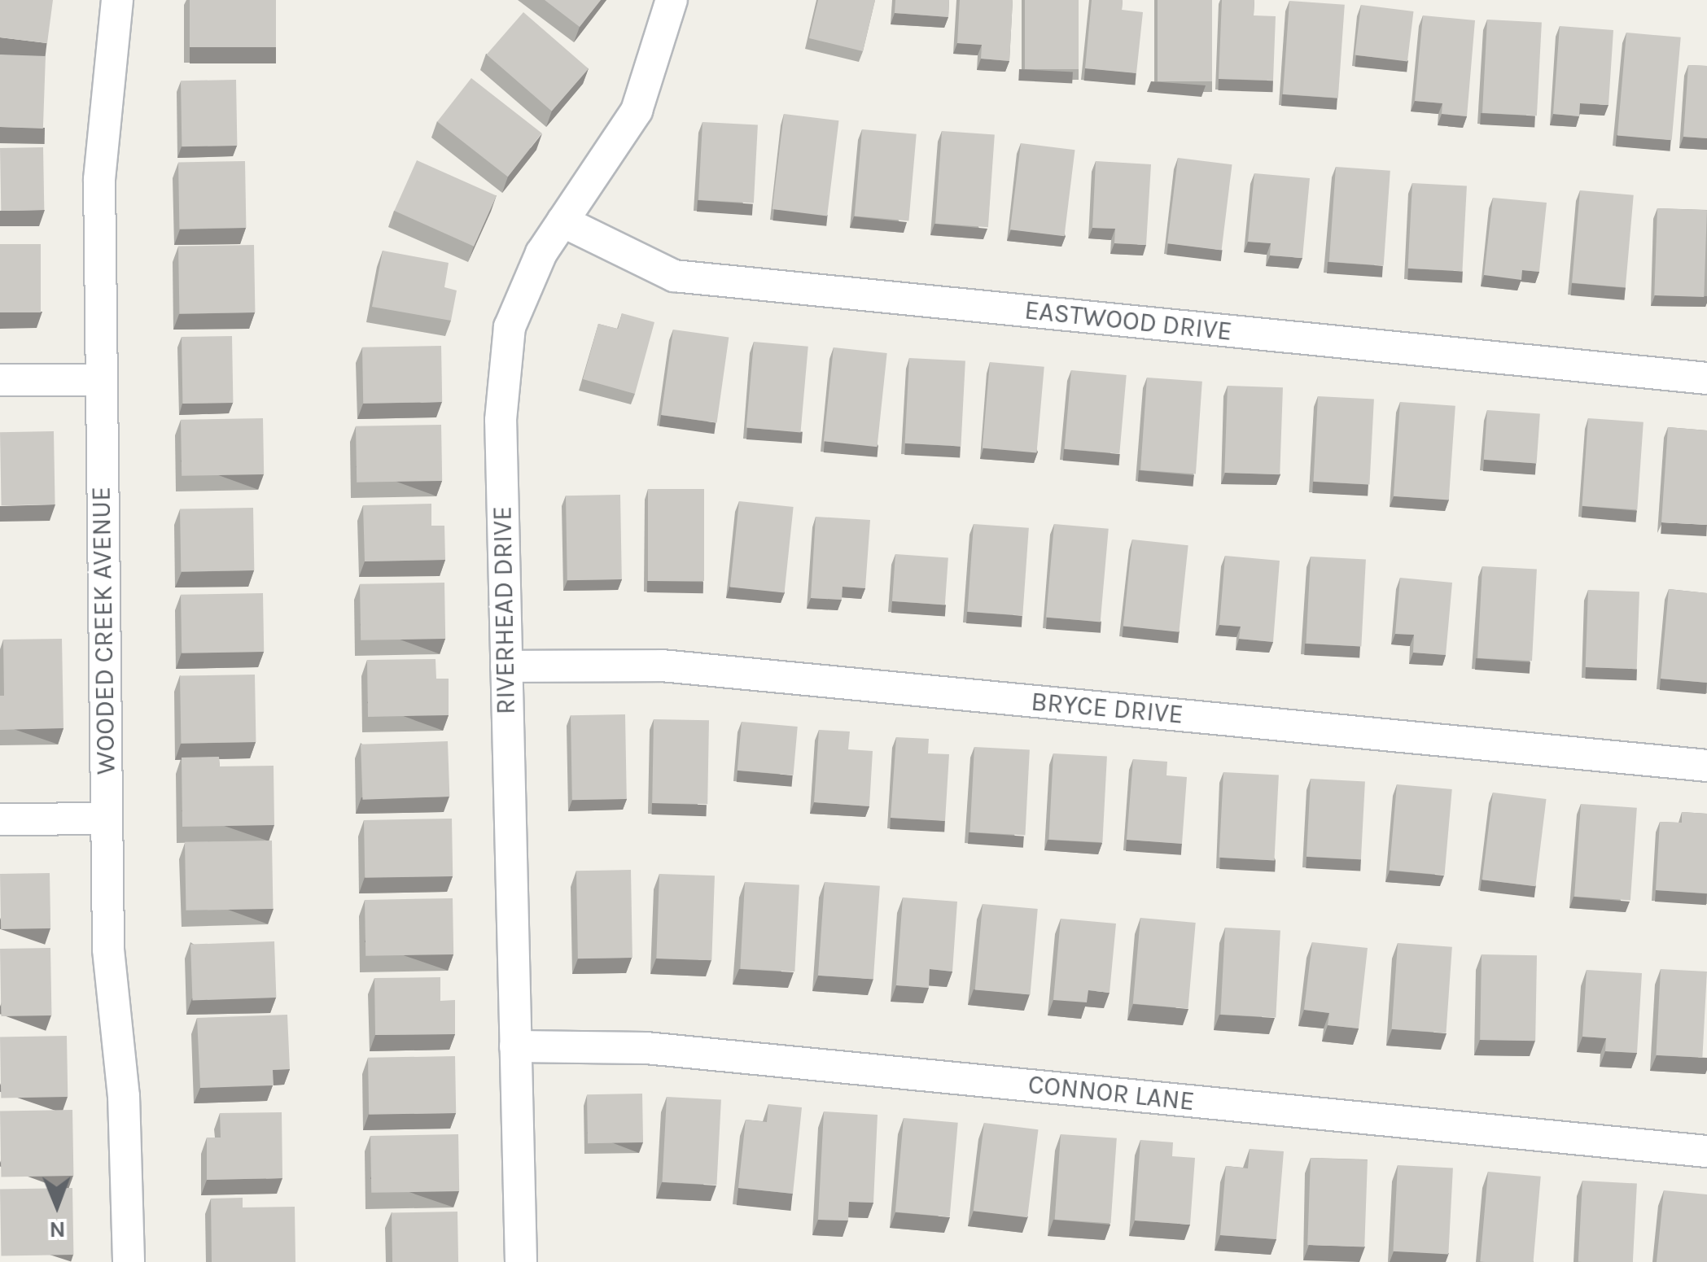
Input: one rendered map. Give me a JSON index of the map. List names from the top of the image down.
{
  "streets": {
    "street": [
      "EASTWOOD DRIVE",
      "RIVERHEAD DRIVE",
      "WOODED CREEK AVENUE",
      "BRYCE DRIVE",
      "CONNOR LANE"
    ]
  },
  "crossings": [
    ["EASTWOOD DRIVE", "RIVERHEAD DRIVE"],
    ["RIVERHEAD DRIVE", "BRYCE DRIVE"],
    ["RIVERHEAD DRIVE", "CONNOR LANE"]
  ],
  "north": "bottom"
}
